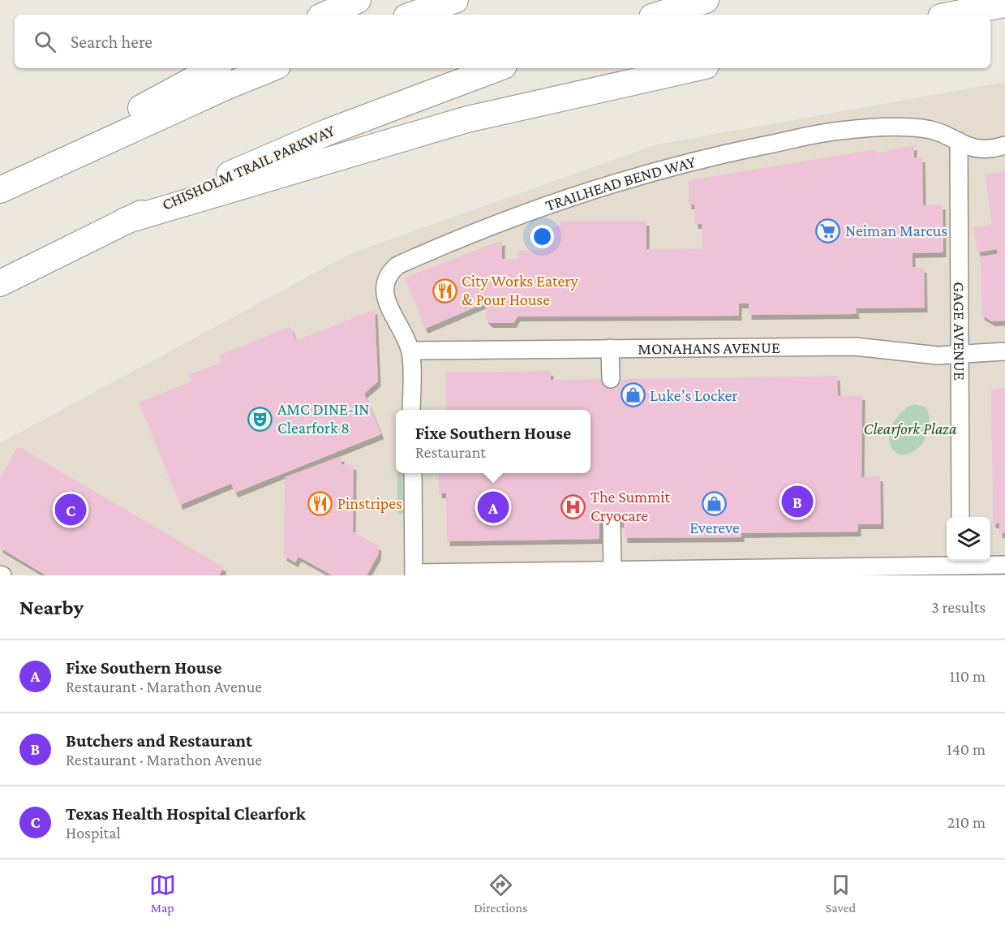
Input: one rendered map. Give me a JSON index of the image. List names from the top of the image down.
{
  "streets": {
    "highway": ["CHISHOLM TRAIL PARKWAY"],
    "street": ["TRAILHEAD BEND WAY", "GAGE AVENUE", "MONAHANS AVENUE"]
  },
  "crossings": [
    ["TRAILHEAD BEND WAY", "GAGE AVENUE"],
    ["TRAILHEAD BEND WAY", "MONAHANS AVENUE"],
    ["GAGE AVENUE", "MONAHANS AVENUE"]
  ],
  "parks": ["Clearfork Plaza"],
  "places": {
    "supermarket": ["Neiman Marcus"],
    "restaurant": ["City Works Eatery & Pour House", "Pinstripes"],
    "shop": ["Luke’s Locker", "Evereve"],
    "theatre": ["AMC DINE-IN Clearfork 8"],
    "hospital": ["The Summit Cryocare"]
  },
  "page": {
    "search": "Search here",
    "popup": ["Fixe Southern House", "Restaurant"],
    "pins": ["B", "A", "C"],
    "heading": ["Nearby", "3 results"],
    "list": [
      {
        "mark": "A",
        "name": "Fixe Southern House",
        "note": "Restaurant · Marathon Avenue",
        "value": "110 m"
      },
      {
        "mark": "B",
        "name": "Butchers and Restaurant",
        "note": "Restaurant · Marathon Avenue",
        "value": "140 m"
      },
      {
        "mark": "C",
        "name": "Texas Health Hospital Clearfork",
        "note": "Hospital",
        "value": "210 m"
      }
    ],
    "nav": ["Map", "Directions", "Saved"]
  }
}
